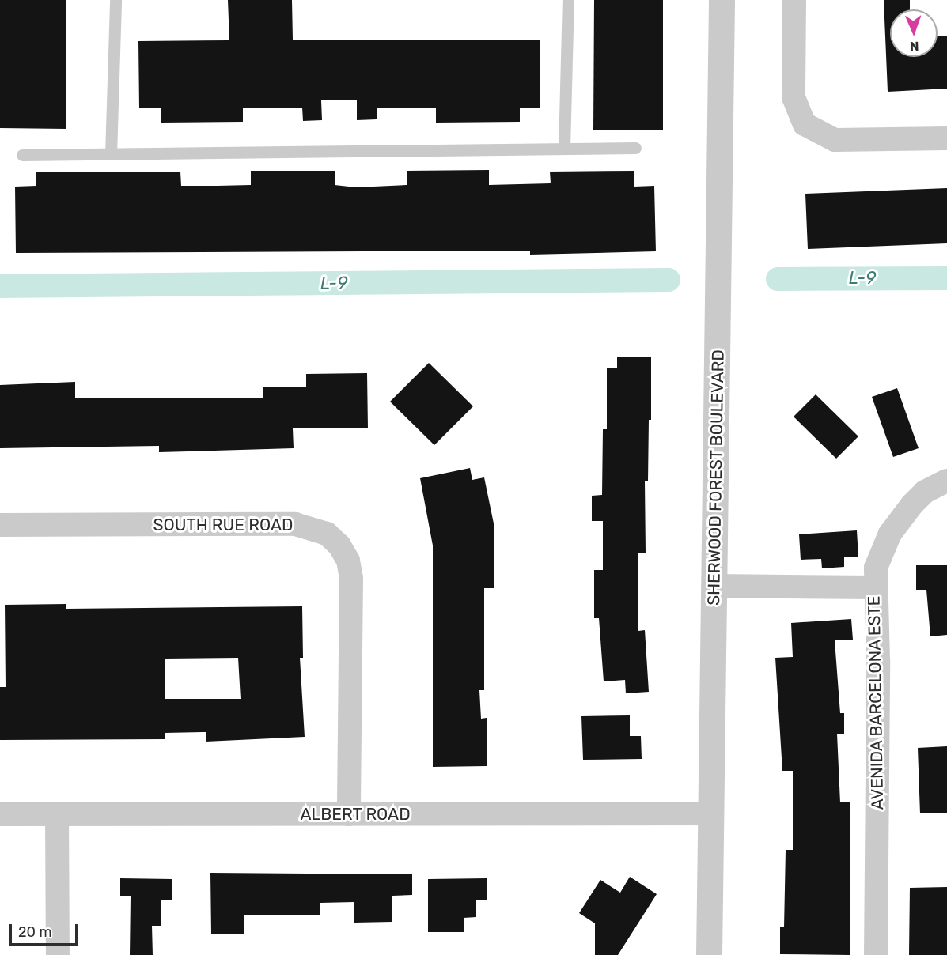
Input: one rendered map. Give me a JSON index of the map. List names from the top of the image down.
{
  "streets": {
    "street": [
      "SHERWOOD FOREST BOULEVARD",
      "SOUTH RUE ROAD",
      "AVENIDA BARCELONA ESTE",
      "ALBERT ROAD"
    ]
  },
  "crossings": [
    ["SHERWOOD FOREST BOULEVARD", "ALBERT ROAD"],
    ["SOUTH RUE ROAD", "ALBERT ROAD"]
  ],
  "water": ["L-9"],
  "scale_bar": "20 m",
  "north": "bottom"
}
